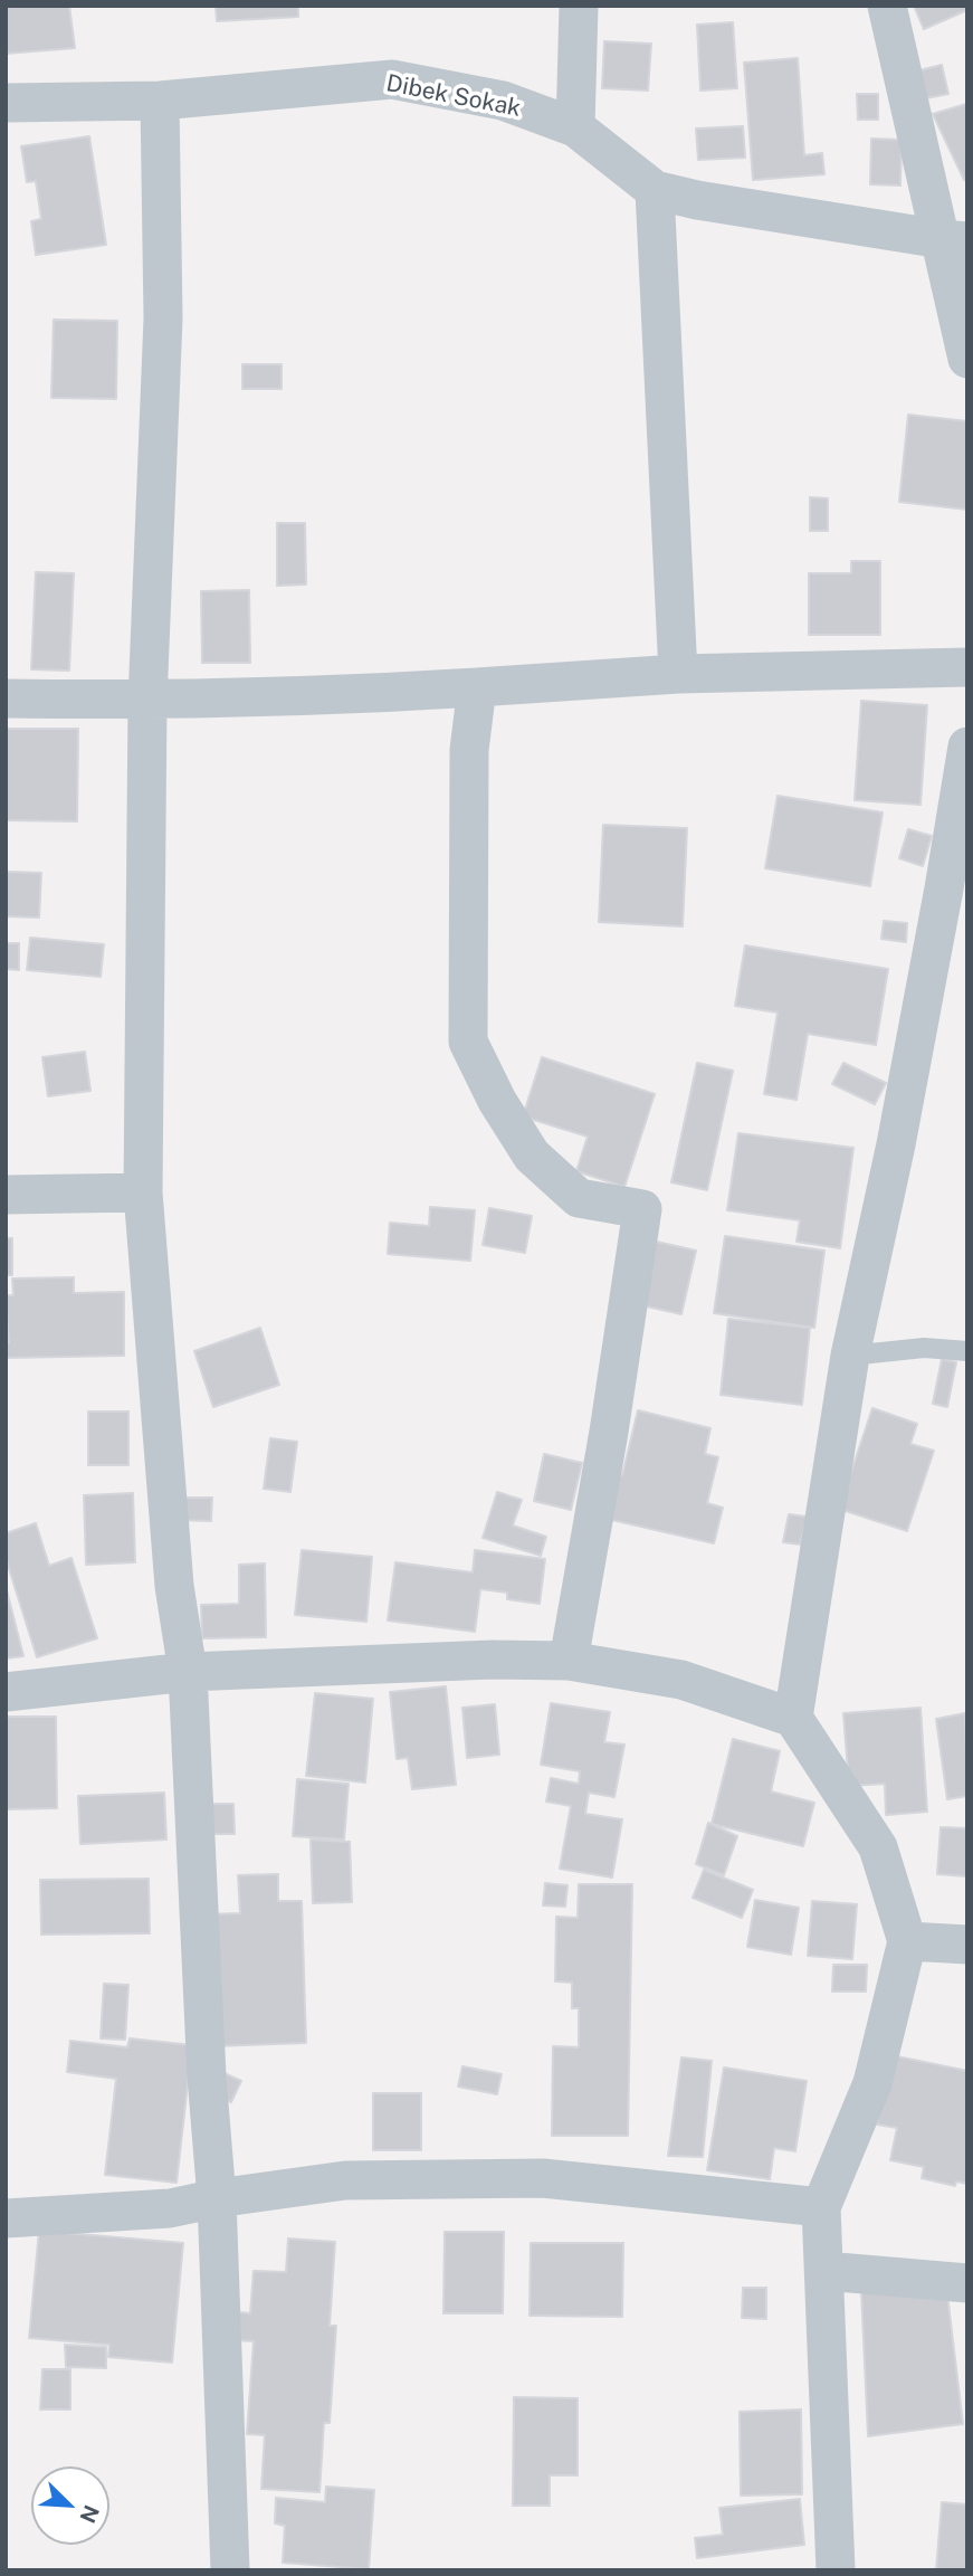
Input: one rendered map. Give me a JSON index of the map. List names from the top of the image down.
{
  "streets": {
    "street": ["Dibek Sokak"]
  },
  "north": "bottom right"
}
